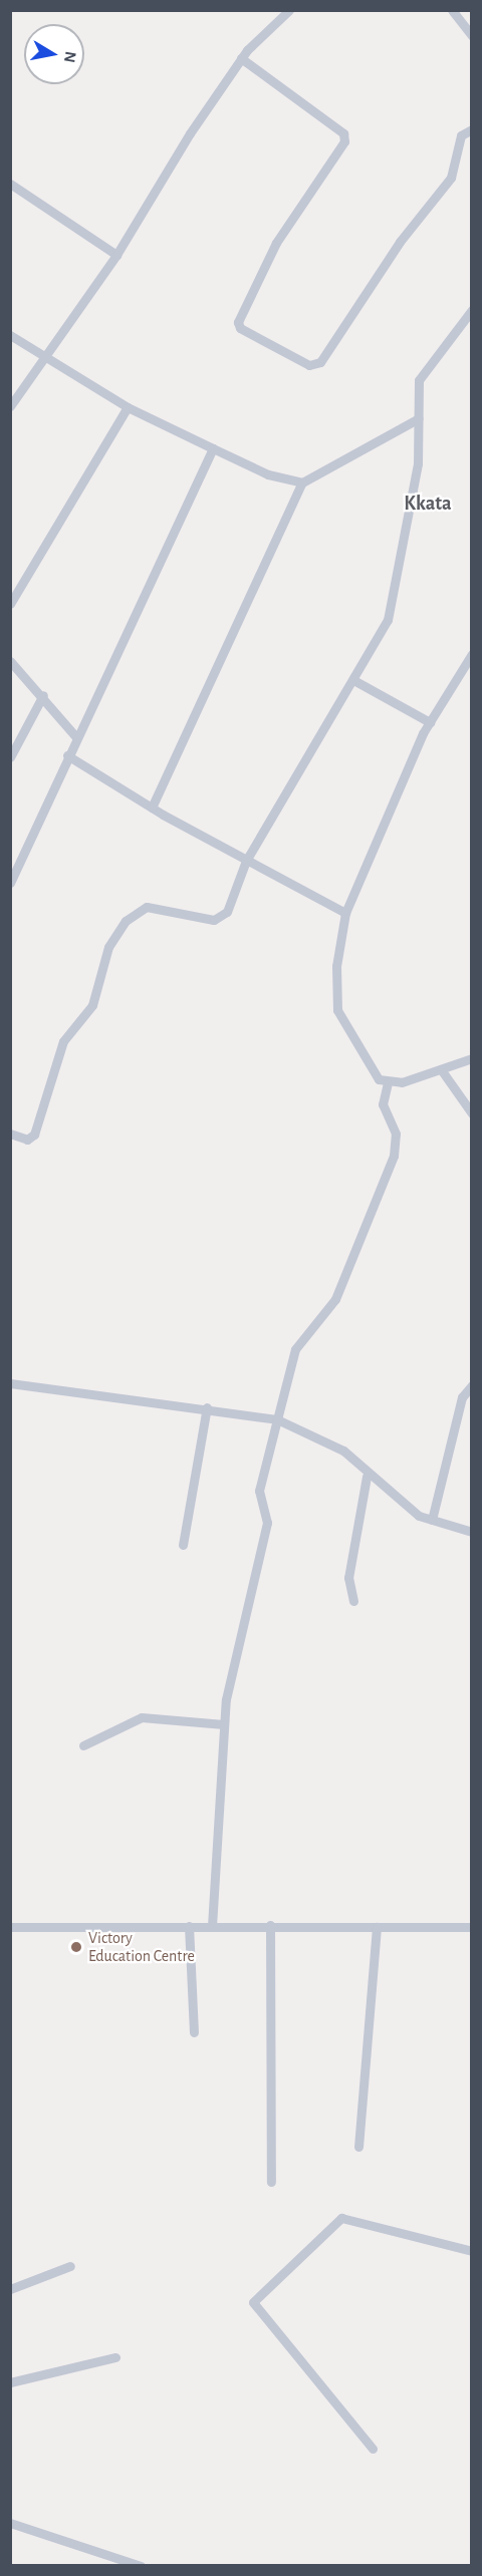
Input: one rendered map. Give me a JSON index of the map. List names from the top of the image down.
{
  "districts": ["Kkata"],
  "places": ["Victory Education Centre"],
  "north": "right"
}
